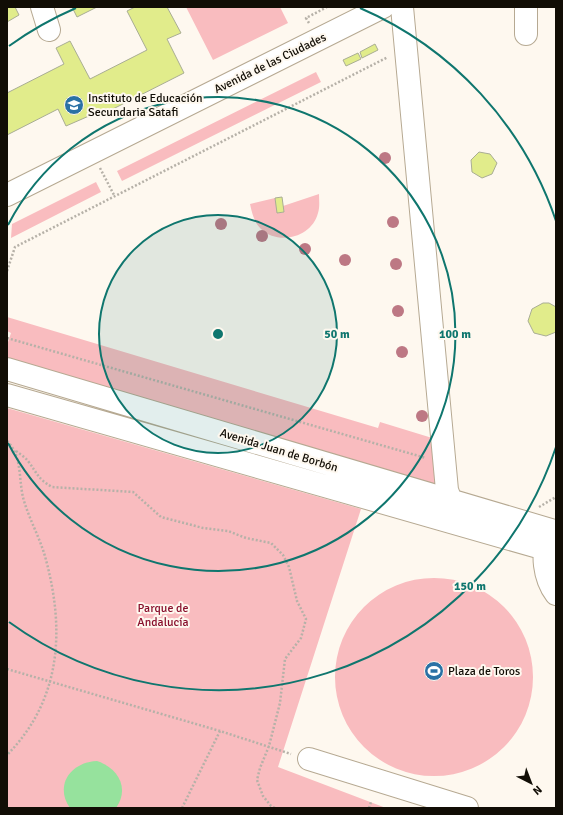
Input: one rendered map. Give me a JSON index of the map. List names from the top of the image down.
{
  "streets": {
    "street": ["Avenida de las Ciudades", "Avenida Juan de Borbón"]
  },
  "parks": ["Parque de Andalucía"],
  "places": {
    "school or university": ["Instituto de Educación Secundaria Satafi"],
    "sports": ["Plaza de Toros"]
  },
  "north": "bottom right",
  "rings": ["50 m", "100 m", "150 m"]
}
